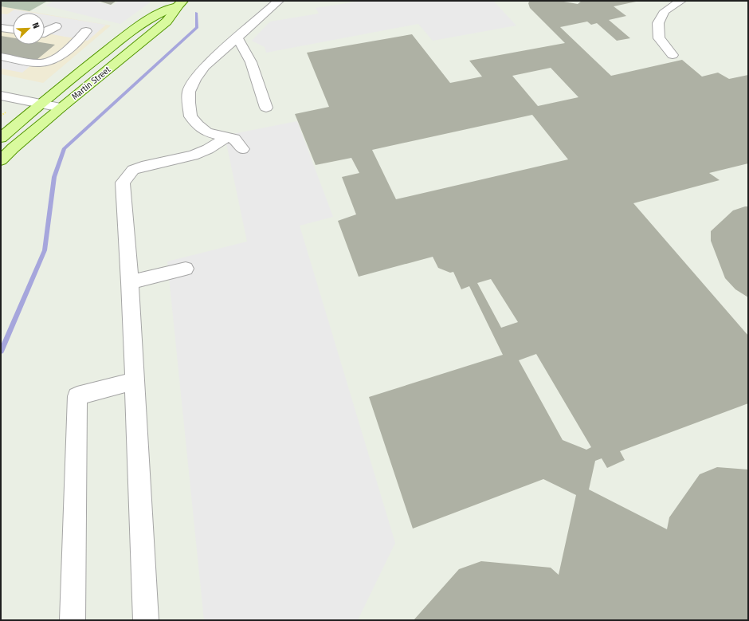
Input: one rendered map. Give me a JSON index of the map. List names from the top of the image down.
{
  "streets": {
    "main road": ["Martin Street"]
  },
  "north": "top right"
}
